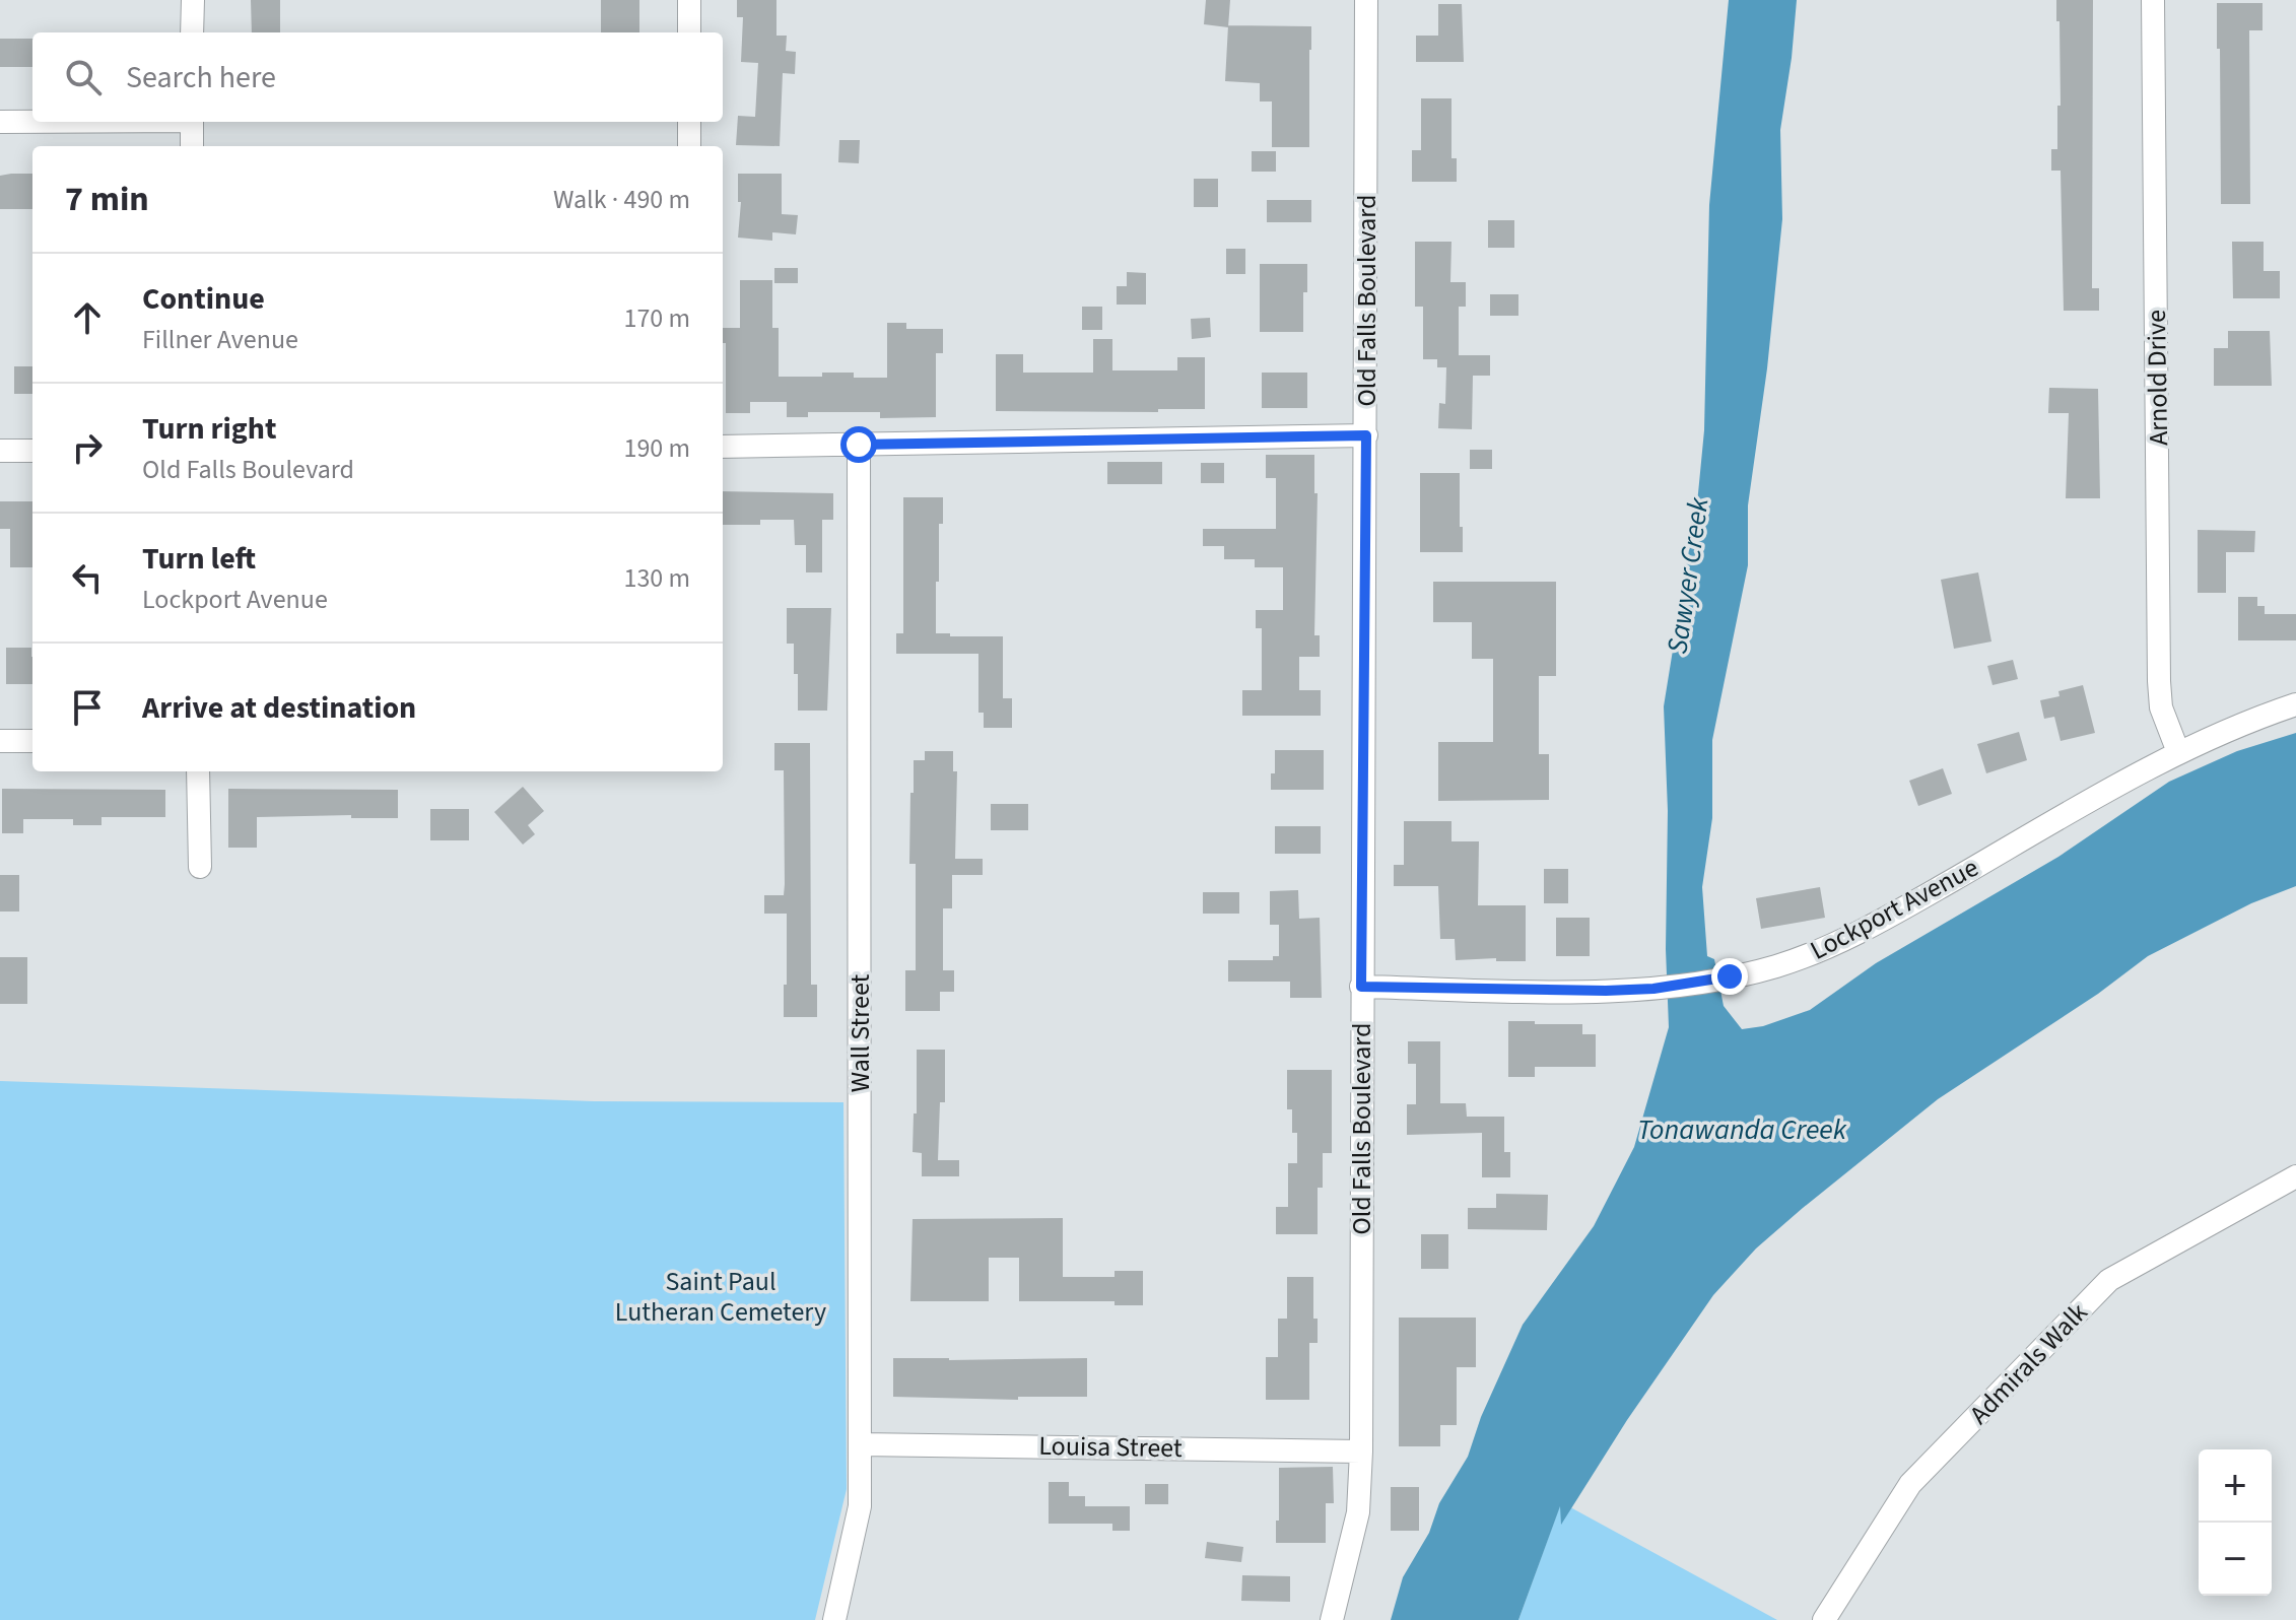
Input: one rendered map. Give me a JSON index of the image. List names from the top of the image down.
{
  "streets": {
    "street": [
      "Old Falls Boulevard",
      "Arnold Drive",
      "Lockport Avenue",
      "Wall Street",
      "Admirals Walk",
      "Louisa Street"
    ]
  },
  "crossings": [
    ["Old Falls Boulevard", "Lockport Avenue"],
    ["Old Falls Boulevard", "Louisa Street"],
    ["Arnold Drive", "Lockport Avenue"],
    ["Wall Street", "Louisa Street"]
  ],
  "water": ["Sawyer Creek", "Tonawanda Creek"],
  "parks": ["Saint Paul Lutheran Cemetery"],
  "page": {
    "search": "Search here",
    "heading": ["7 min", "Walk · 490 m"],
    "list": [
      ["Continue", "Fillner Avenue", "170 m"],
      ["Turn right", "Old Falls Boulevard", "190 m"],
      ["Turn left", "Lockport Avenue", "130 m"],
      "Arrive at destination"
    ],
    "map_buttons": ["+", "−"]
  }
}
